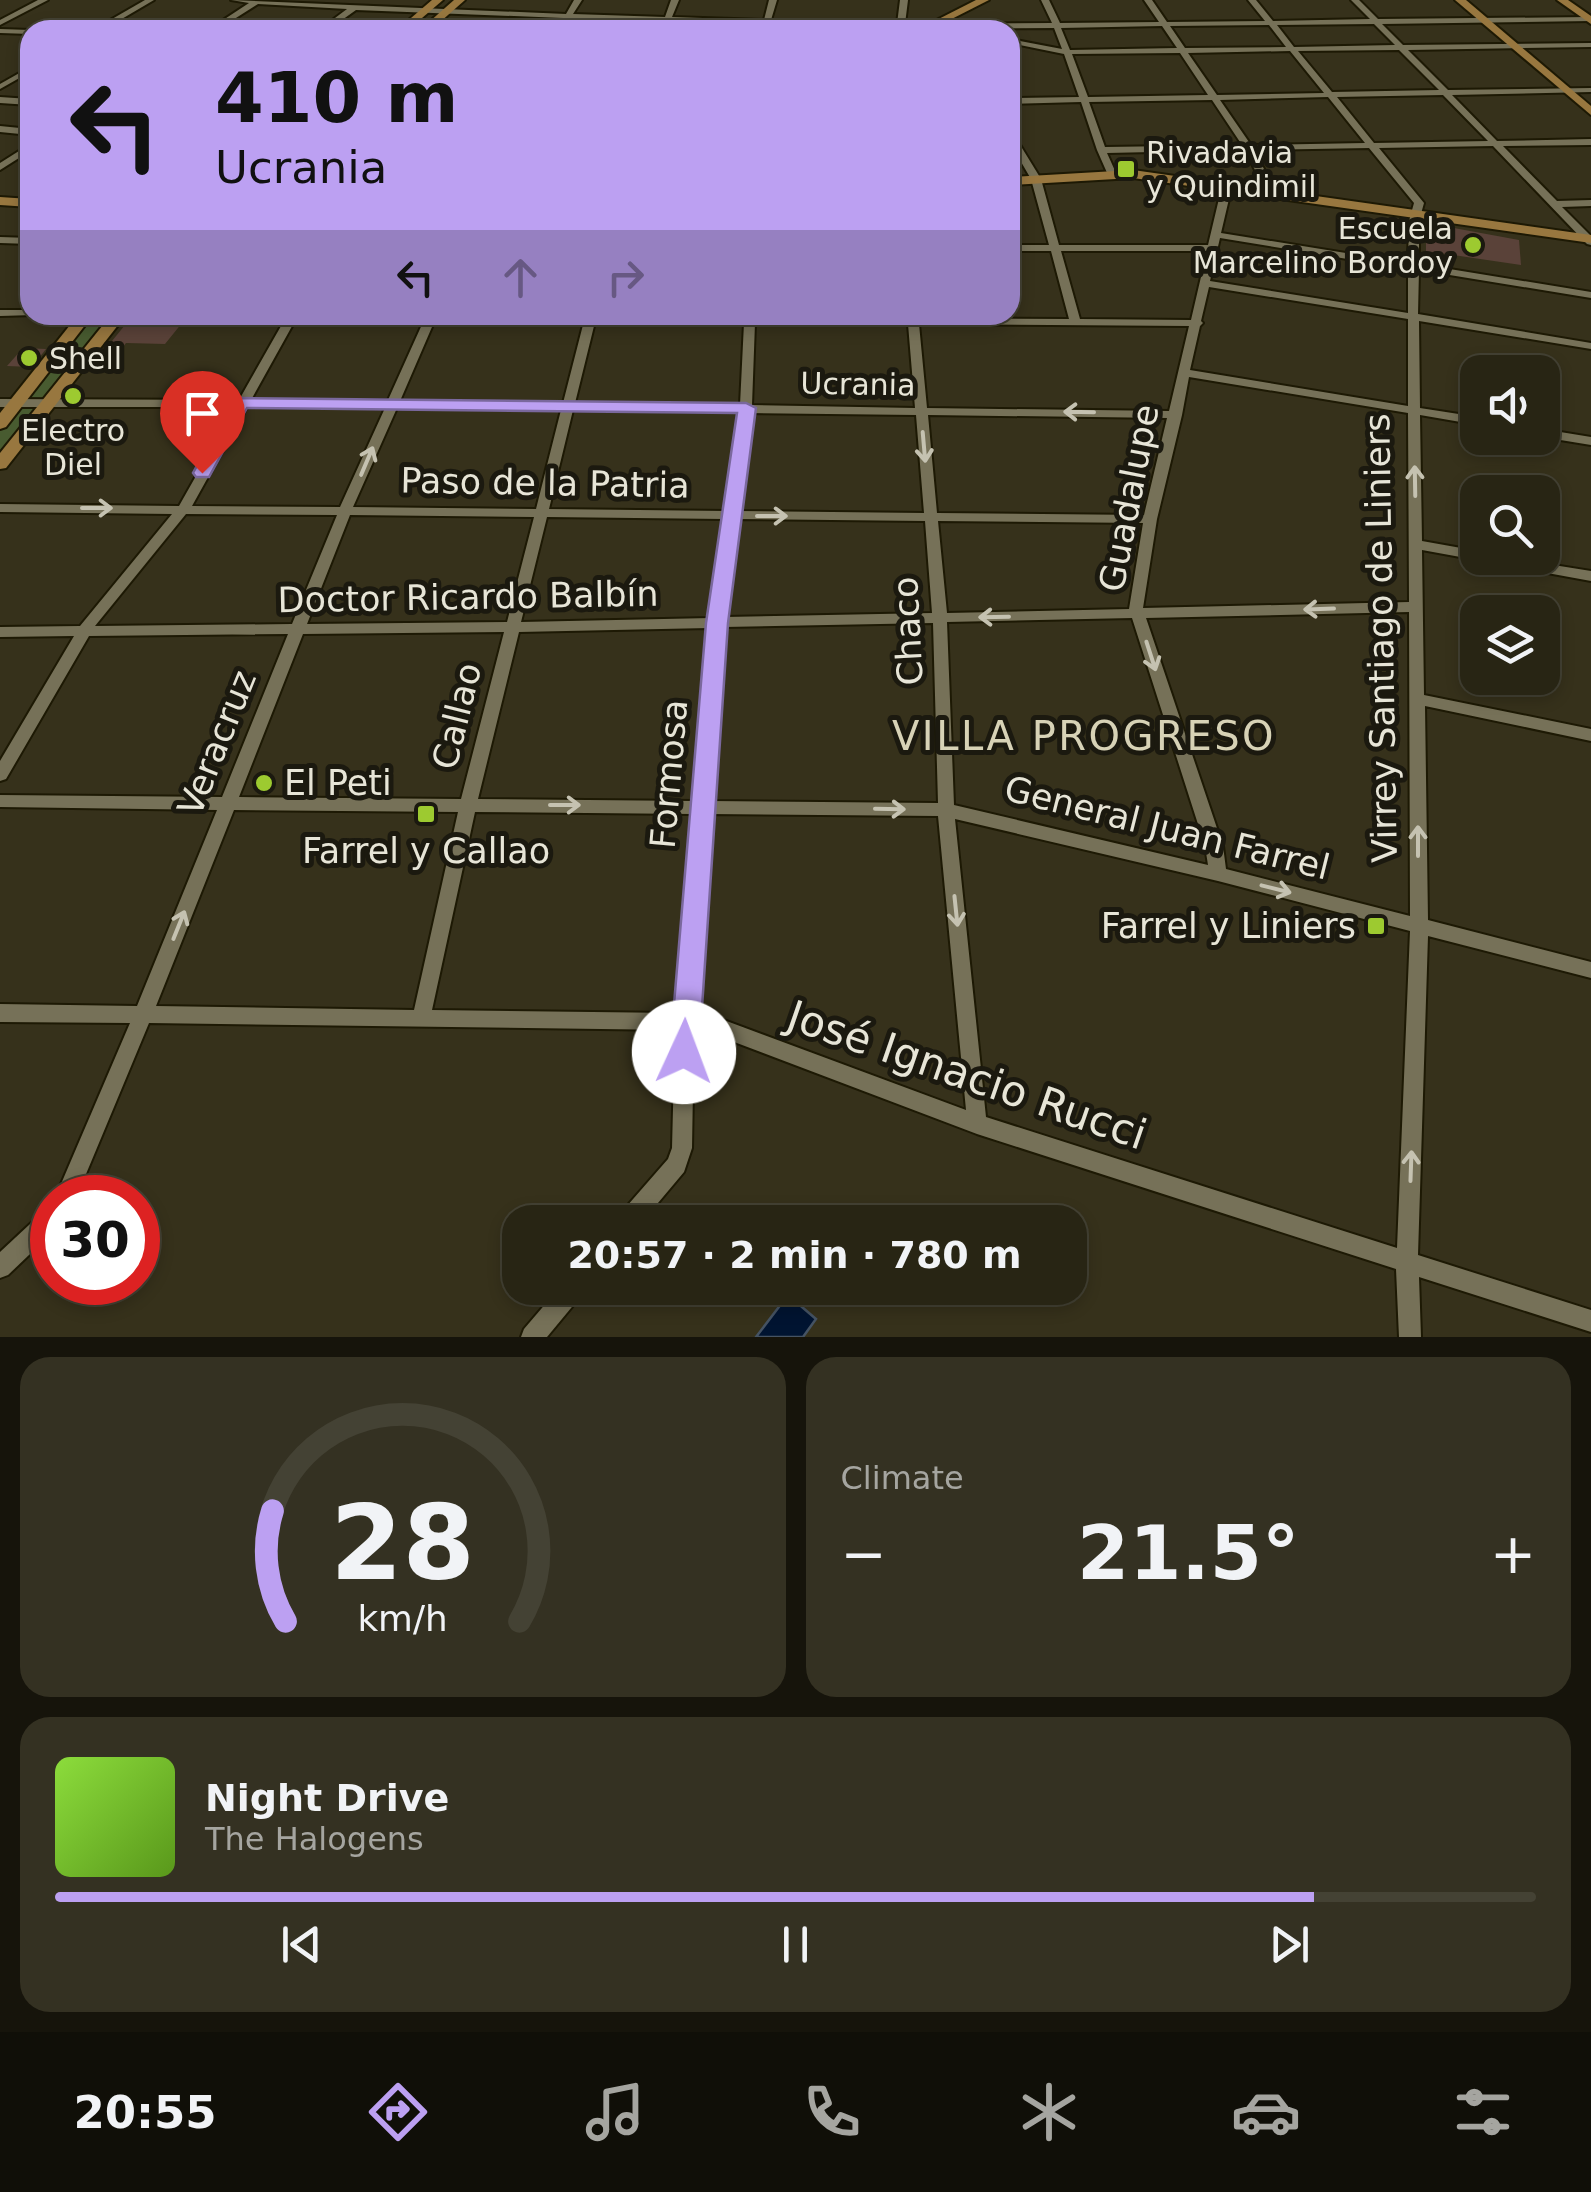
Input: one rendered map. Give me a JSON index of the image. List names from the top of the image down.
{
  "streets": {
    "street": [
      "Ucrania",
      "Paso de la Patria",
      "Guadalupe",
      "Doctor Ricardo Balbín",
      "Chaco",
      "Virrey Santiago de Liniers",
      "Callao",
      "Veracruz",
      "Formosa",
      "General Juan Farrel",
      "José Ignacio Rucci"
    ]
  },
  "crossings": [
    ["Ucrania", "Guadalupe"],
    ["Ucrania", "Chaco"],
    ["Ucrania", "Callao"],
    ["Ucrania", "Veracruz"],
    ["Ucrania", "Formosa"],
    ["Paso de la Patria", "Guadalupe"],
    ["Paso de la Patria", "Chaco"],
    ["Paso de la Patria", "Callao"],
    ["Paso de la Patria", "Veracruz"],
    ["Paso de la Patria", "Formosa"],
    ["Guadalupe", "Doctor Ricardo Balbín"],
    ["Guadalupe", "General Juan Farrel"],
    ["Doctor Ricardo Balbín", "Chaco"],
    ["Doctor Ricardo Balbín", "Virrey Santiago de Liniers"],
    ["Doctor Ricardo Balbín", "Callao"],
    ["Doctor Ricardo Balbín", "Veracruz"],
    ["Doctor Ricardo Balbín", "Formosa"],
    ["Chaco", "General Juan Farrel"],
    ["Chaco", "José Ignacio Rucci"],
    ["Virrey Santiago de Liniers", "General Juan Farrel"],
    ["Virrey Santiago de Liniers", "José Ignacio Rucci"],
    ["Callao", "General Juan Farrel"],
    ["Callao", "José Ignacio Rucci"],
    ["Veracruz", "General Juan Farrel"],
    ["Veracruz", "José Ignacio Rucci"],
    ["Formosa", "General Juan Farrel"],
    ["Formosa", "José Ignacio Rucci"]
  ],
  "one_way": [
    "Guadalupe",
    "Chaco",
    "Virrey Santiago de Liniers",
    "Veracruz",
    "General Juan Farrel"
  ],
  "districts": ["VILLA PROGRESO"],
  "places": {
    "transit": ["Rivadavia y Quindimil", "Farrel y Callao", "Farrel y Liniers"],
    "other": [
      "Escuela Marcelino Bordoy",
      "Shell",
      "Electro Diel",
      "El Peti"
    ]
  },
  "page": {
    "turn": ["410 m", "Ucrania"],
    "limit": "30",
    "trip": "20:57 · 2 min · 780 m",
    "tile": "Climate",
    "heat": ["−", "21.5°", "+"],
    "song": ["Night Drive", "The Halogens"],
    "tabs": "20:55",
    "gauge": ["28", "km/h"]
  }
}
